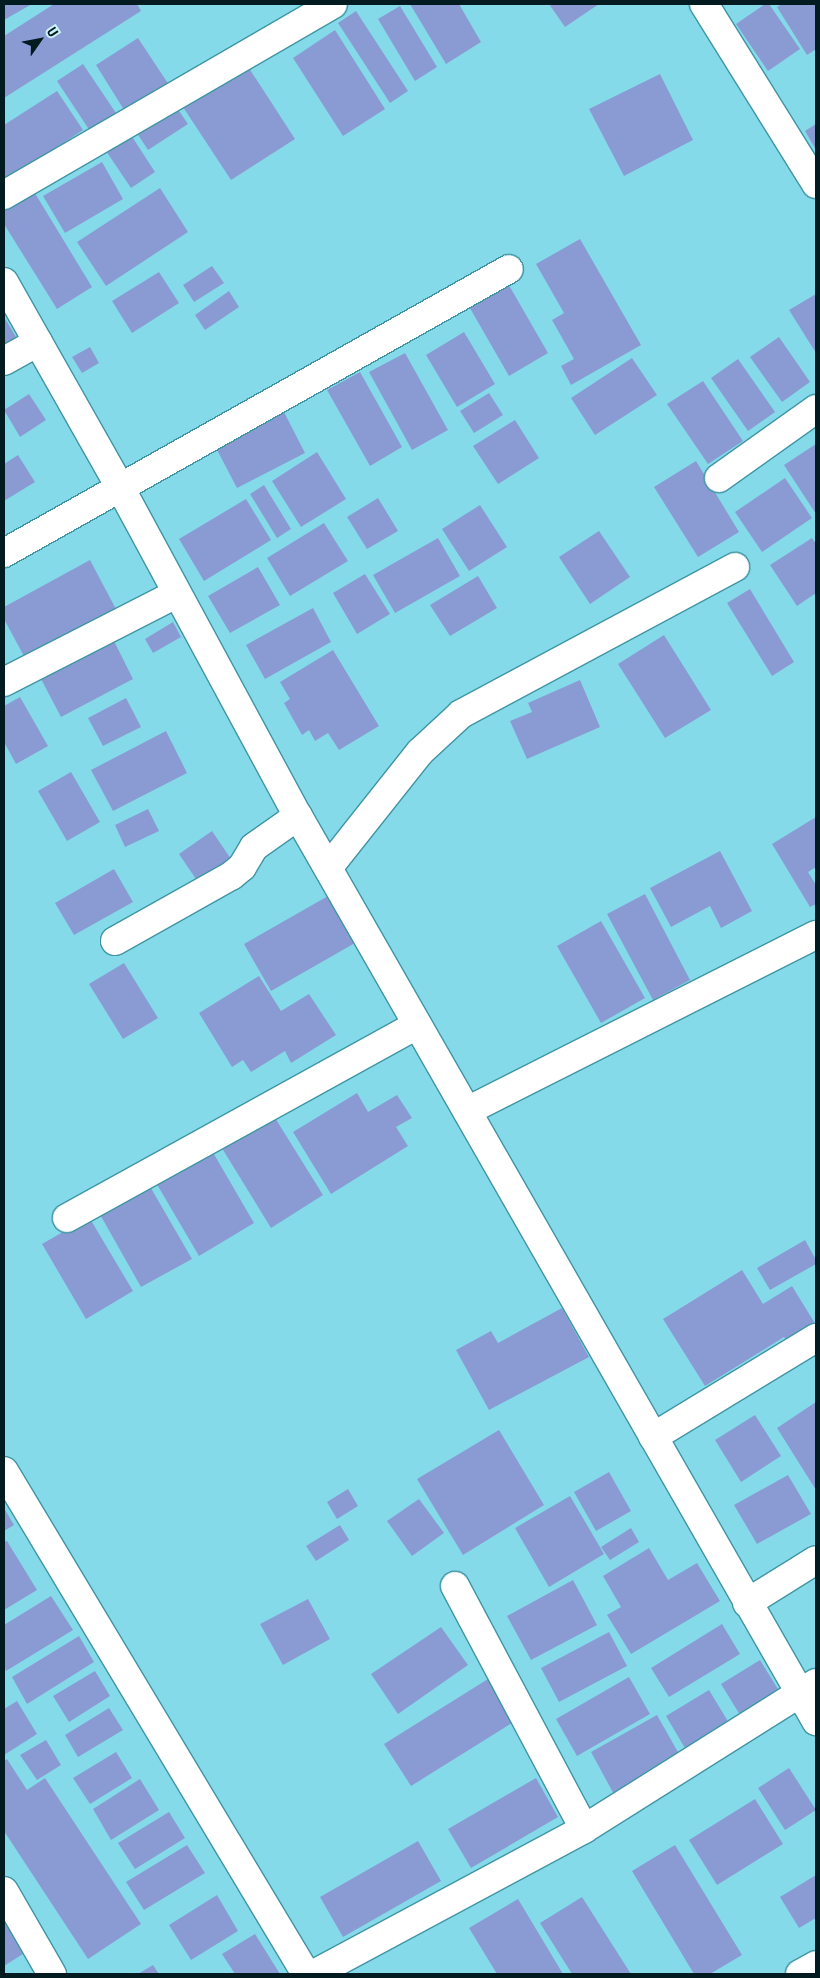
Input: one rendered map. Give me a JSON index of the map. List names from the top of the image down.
{
  "north": "top right"
}
